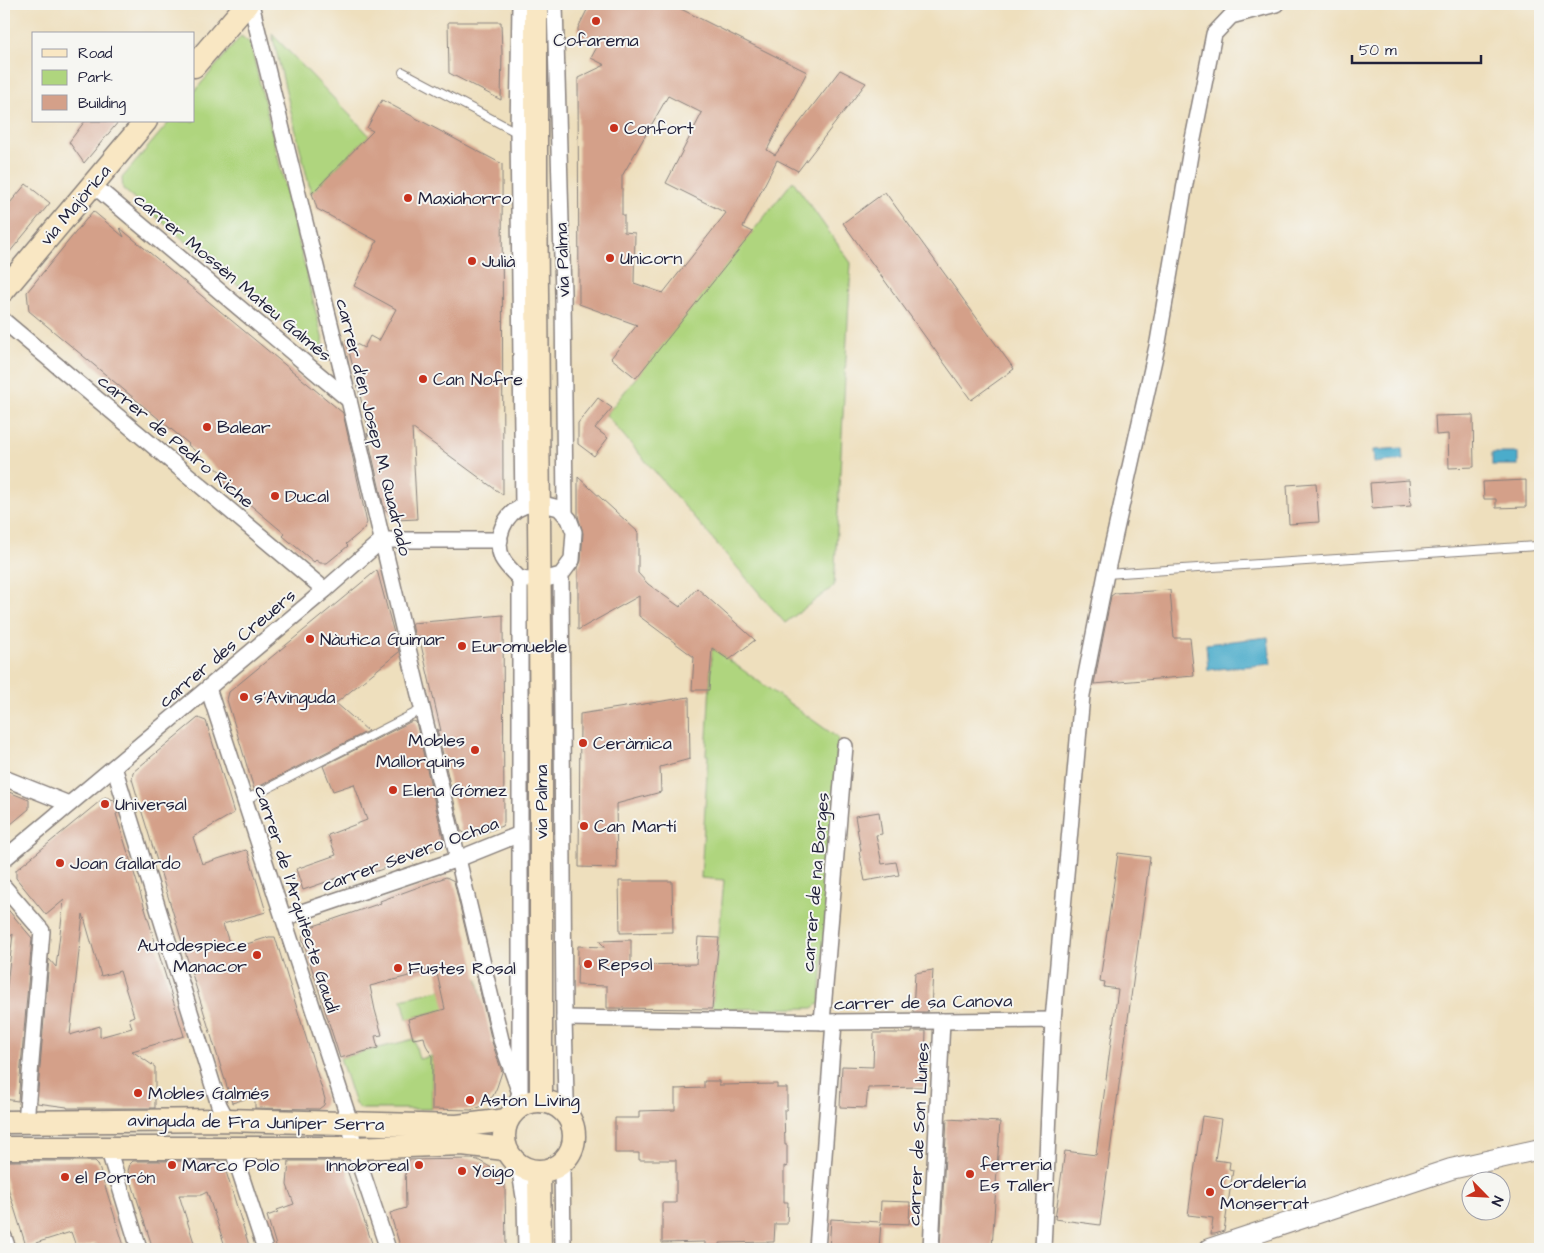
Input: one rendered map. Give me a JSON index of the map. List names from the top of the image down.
{
  "streets": {
    "main road": ["via Majòrica", "via Palma", "avinguda de Fra Juníper Serra"],
    "street": [
      "carrer Mossèn Mateu Galmés",
      "carrer d'en Josep M. Quadrado",
      "carrer de Pedro Riche",
      "carrer des Creuers",
      "carrer Severo Ochoa",
      "carrer de na Borges",
      "carrer de l'Arquitecte Gaudí",
      "carrer de sa Canova",
      "carrer de Son Llunes"
    ]
  },
  "crossings": [
    ["via Majòrica", "carrer Mossèn Mateu Galmés"],
    ["via Palma", "carrer d'en Josep M. Quadrado"],
    ["via Palma", "carrer Severo Ochoa"],
    ["via Palma", "carrer de sa Canova"],
    ["via Palma", "avinguda de Fra Juníper Serra"],
    ["carrer Mossèn Mateu Galmés", "carrer d'en Josep M. Quadrado"],
    ["carrer d'en Josep M. Quadrado", "carrer des Creuers"],
    ["carrer d'en Josep M. Quadrado", "carrer Severo Ochoa"],
    ["carrer d'en Josep M. Quadrado", "avinguda de Fra Juníper Serra"],
    ["carrer de Pedro Riche", "carrer des Creuers"],
    ["carrer des Creuers", "carrer de l'Arquitecte Gaudí"],
    ["carrer Severo Ochoa", "carrer de l'Arquitecte Gaudí"],
    ["carrer de na Borges", "carrer de sa Canova"],
    ["carrer de l'Arquitecte Gaudí", "avinguda de Fra Juníper Serra"],
    ["carrer de sa Canova", "carrer de Son Llunes"]
  ],
  "places": [
    "Cofarema",
    "Confort",
    "Maxiahorro",
    "Unicorn",
    "Julià",
    "Can Nofre",
    "Balear",
    "Ducal",
    "Nàutica Guimar",
    "Euromueble",
    "s'Avinguda",
    "Ceràmica",
    "Mobles Mallorquins",
    "Elena Gómez",
    "Universal",
    "Can Martí",
    "Joan Gallardo",
    "Autodespiece Manacor",
    "Repsol",
    "Fustes Rosal",
    "Mobles Galmés",
    "Aston Living",
    "Marco Polo",
    "Innoboreal",
    "Yoigo",
    "ferreria Es Taller",
    "el Porrón",
    "Cordelería Monserrat"
  ],
  "legend": ["Road", "Park", "Building"],
  "scale_bar": "50 m",
  "north": "bottom right"
}
